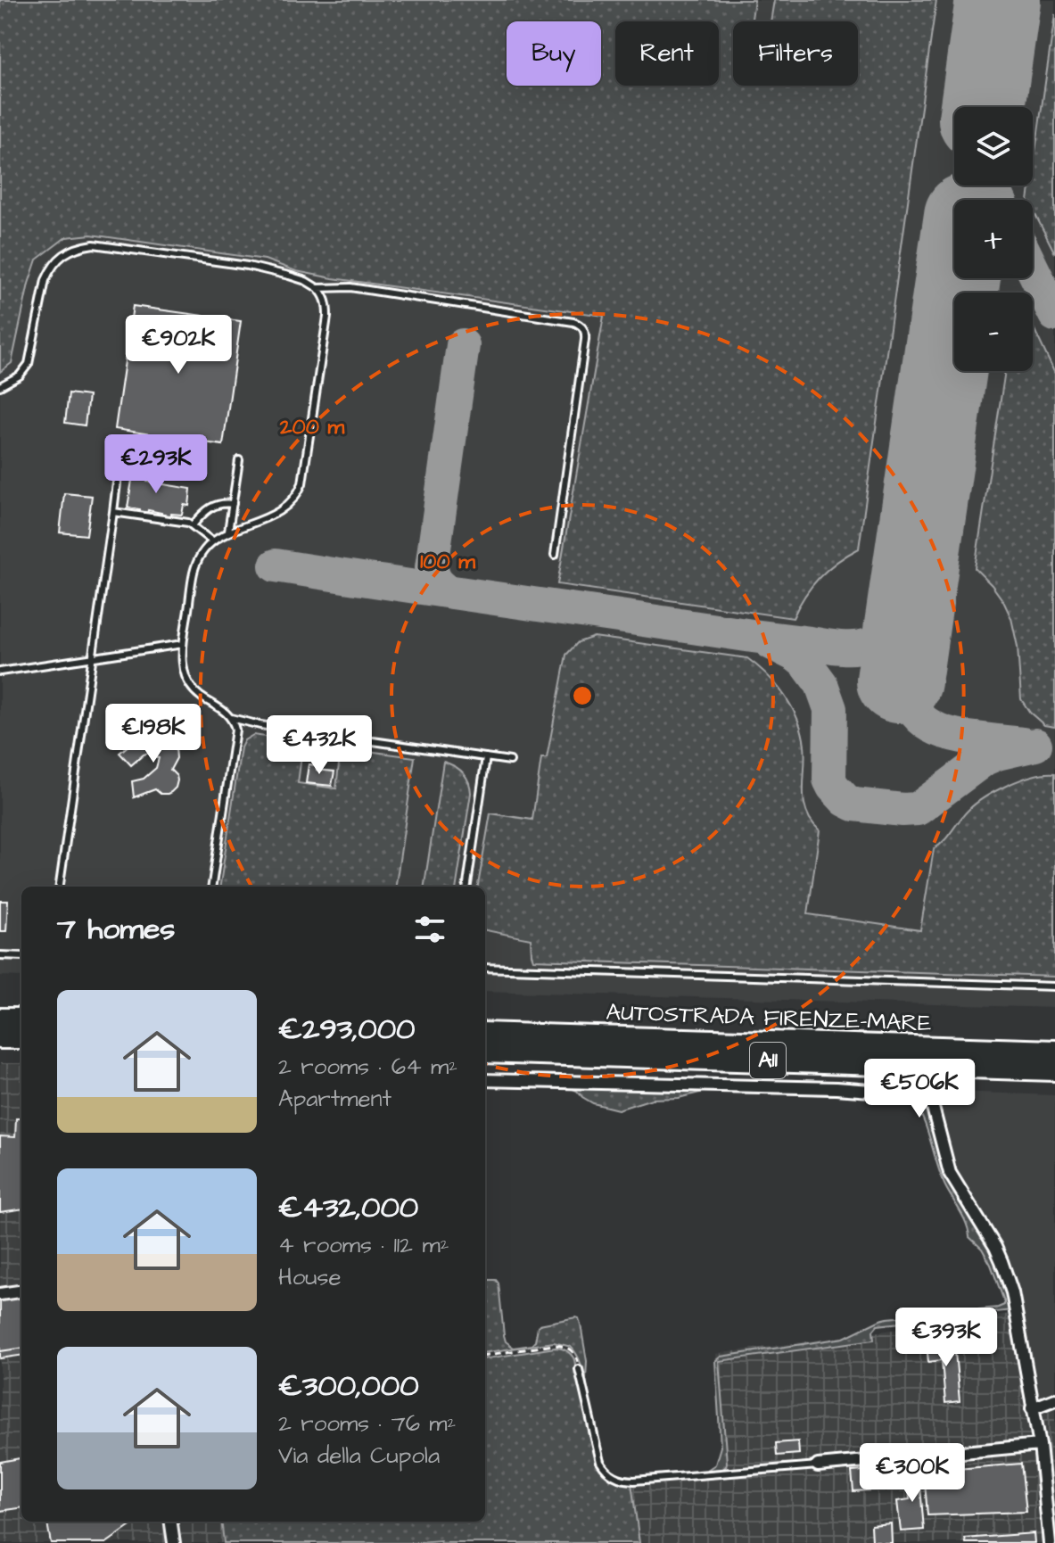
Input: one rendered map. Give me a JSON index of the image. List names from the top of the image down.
{
  "streets": {
    "highway": ["AUTOSTRADA FIRENZE-MARE", "A11"]
  },
  "page": {
    "chip": ["Buy", "Rent", "Filters"],
    "map_buttons": ["+", "−"],
    "price": [
      "€902K",
      "€293K",
      "€198K",
      "€432K",
      "€506K",
      "€393K",
      "€300K"
    ],
    "heading": "7 homes",
    "list": [
      {
        "name": "€293,000",
        "note": "2 rooms · 64 m² · Apartment"
      },
      {
        "name": "€432,000",
        "note": "4 rooms · 112 m² · House"
      },
      {
        "name": "€300,000",
        "note": "2 rooms · 76 m² · Via della Cupola"
      }
    ]
  },
  "rings": ["200 m", "100 m"]
}
